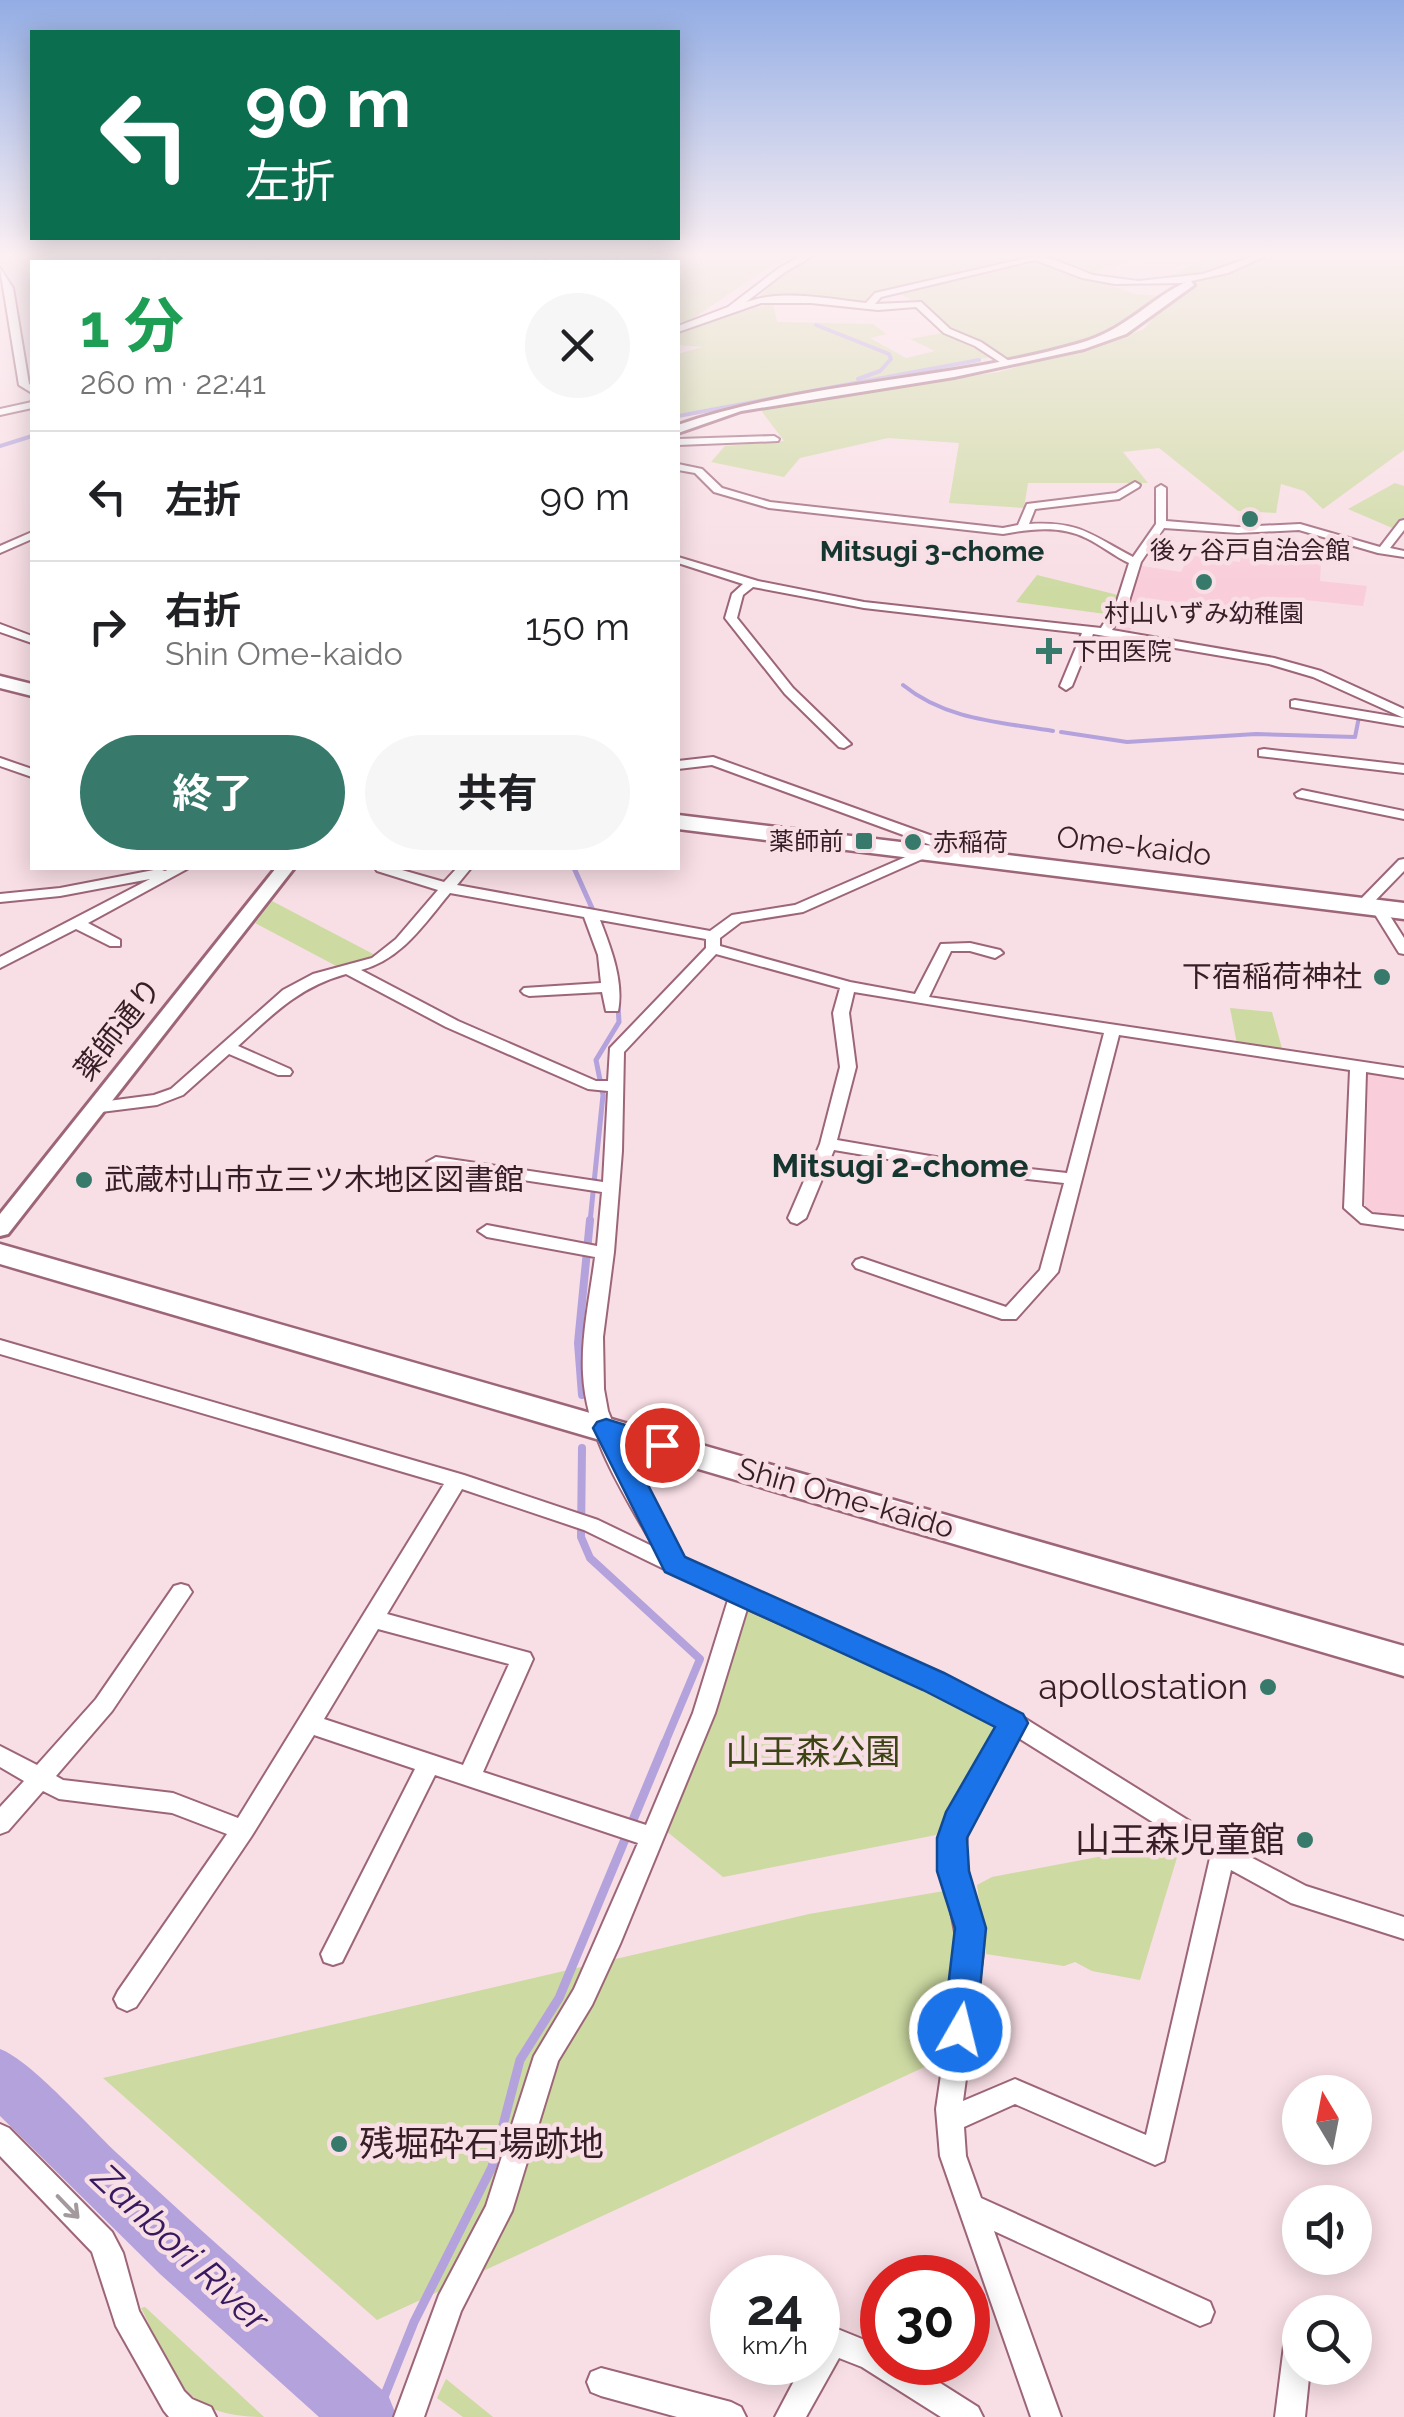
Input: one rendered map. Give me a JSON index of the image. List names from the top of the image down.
{
  "streets": {
    "main road": ["Ome-kaido", "Shin Ome-kaido"],
    "street": ["薬師通り"]
  },
  "districts": ["Mitsugi 3-chome", "Mitsugi 2-chome"],
  "water": ["Zanbori River"],
  "parks": ["山王森公園"],
  "places": {
    "other": [
      "後ヶ谷戸自治会館",
      "村山いずみ幼稚園",
      "赤稲荷",
      "下宿稲荷神社",
      "武蔵村山市立三ツ木地区図書館",
      "apollostation",
      "山王森児童館",
      "残堀砕石場跡地"
    ],
    "health": ["下田医院"],
    "transit": ["薬師前"]
  },
  "north": "top",
  "page": {
    "turn": ["90 m", "左折"],
    "heading": ["1 分", "260 m · 22:41"],
    "list": [
      {
        "name": "左折",
        "value": "90 m"
      },
      {
        "name": "右折",
        "note": "Shin Ome-kaido",
        "value": "150 m"
      }
    ],
    "buttons": ["終了", "共有"],
    "speed": "24 km/h",
    "limit": "30"
  }
}
